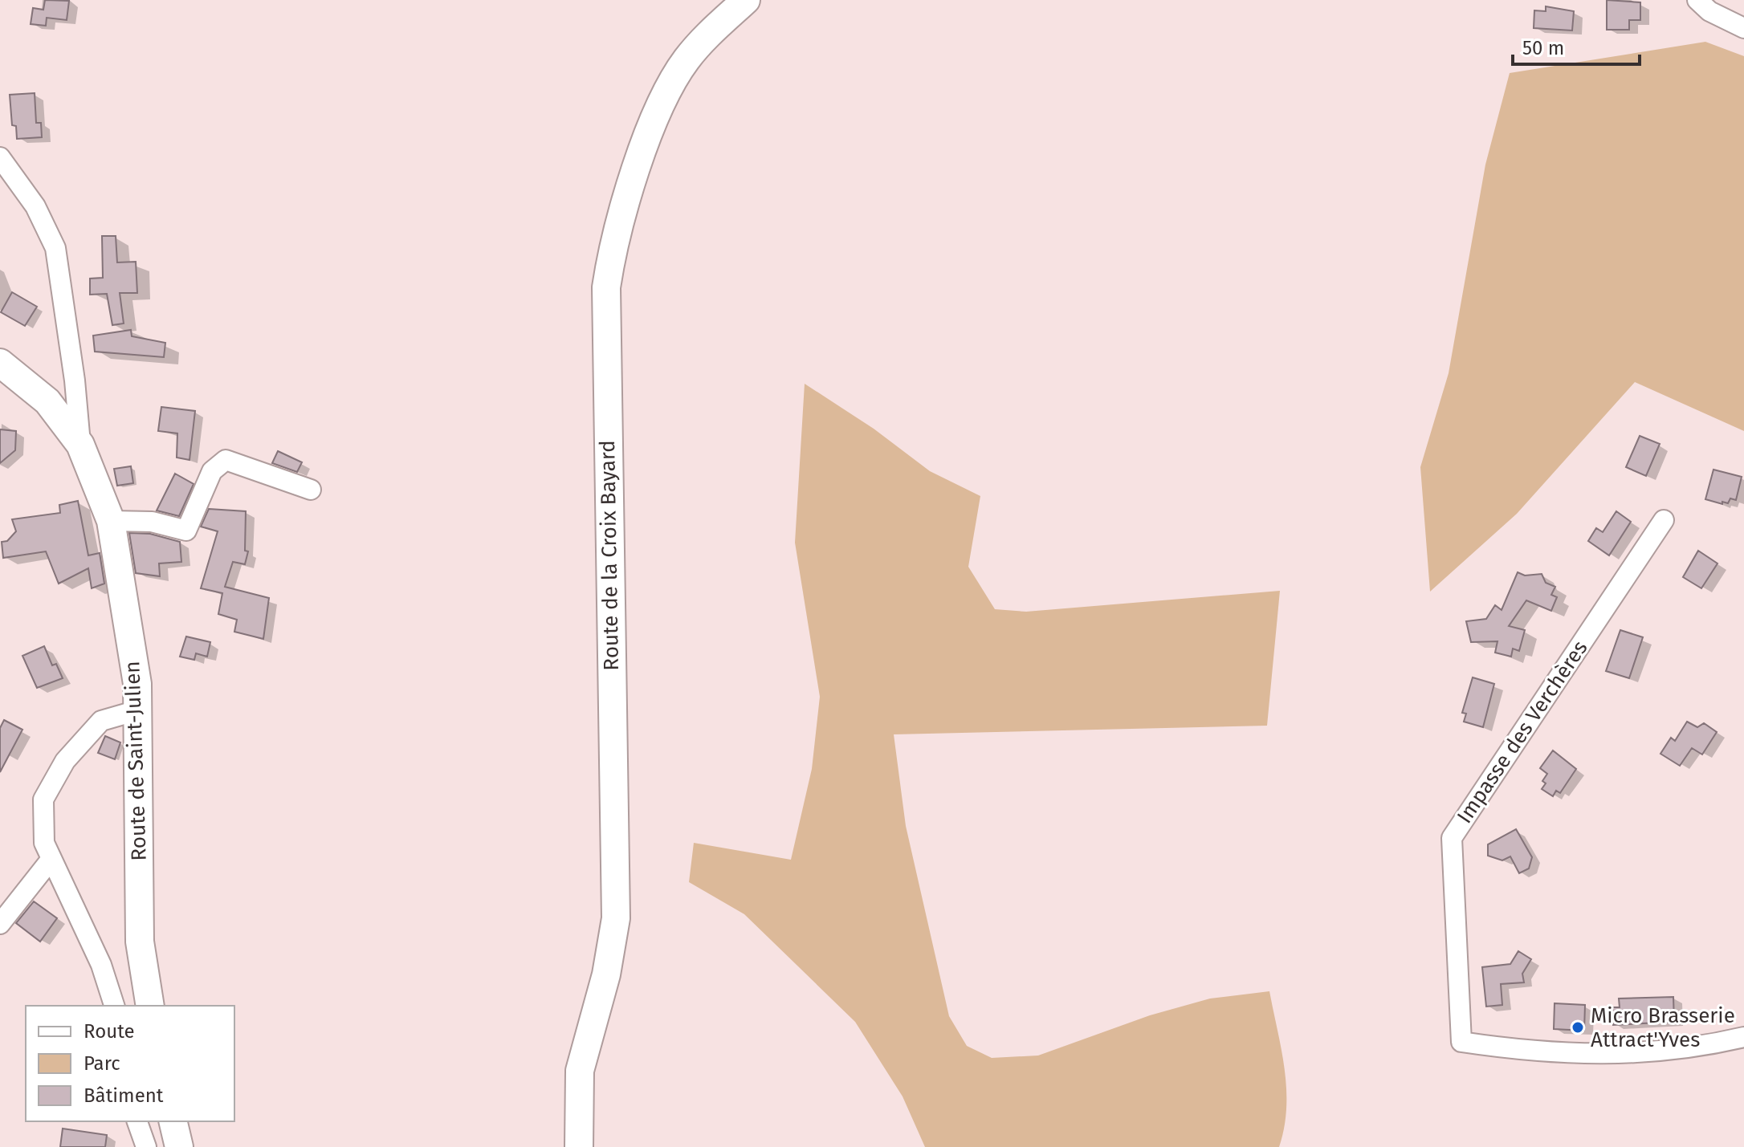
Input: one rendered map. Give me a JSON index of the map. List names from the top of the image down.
{
  "streets": {
    "main road": ["Route de la Croix Bayard", "Route de Saint-Julien"],
    "street": ["Impasse des Verchères"]
  },
  "places": ["Micro Brasserie Attract'Yves"],
  "legend": ["Route", "Parc", "Bâtiment"],
  "scale_bar": "50 m"
}
